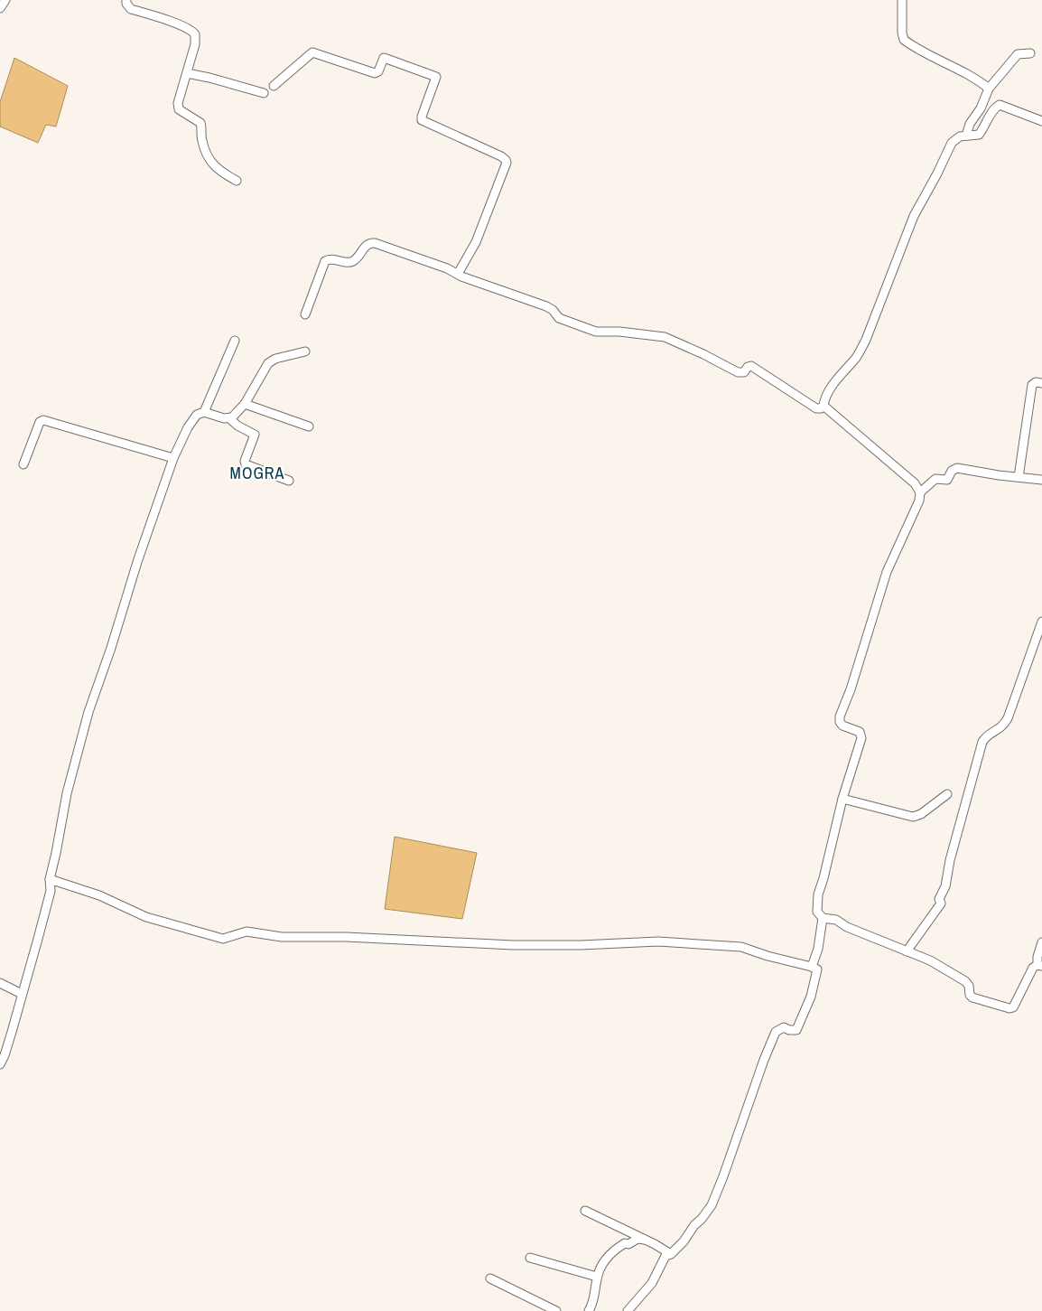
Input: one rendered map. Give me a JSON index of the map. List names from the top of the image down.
{
  "districts": ["MOGRA"]
}
